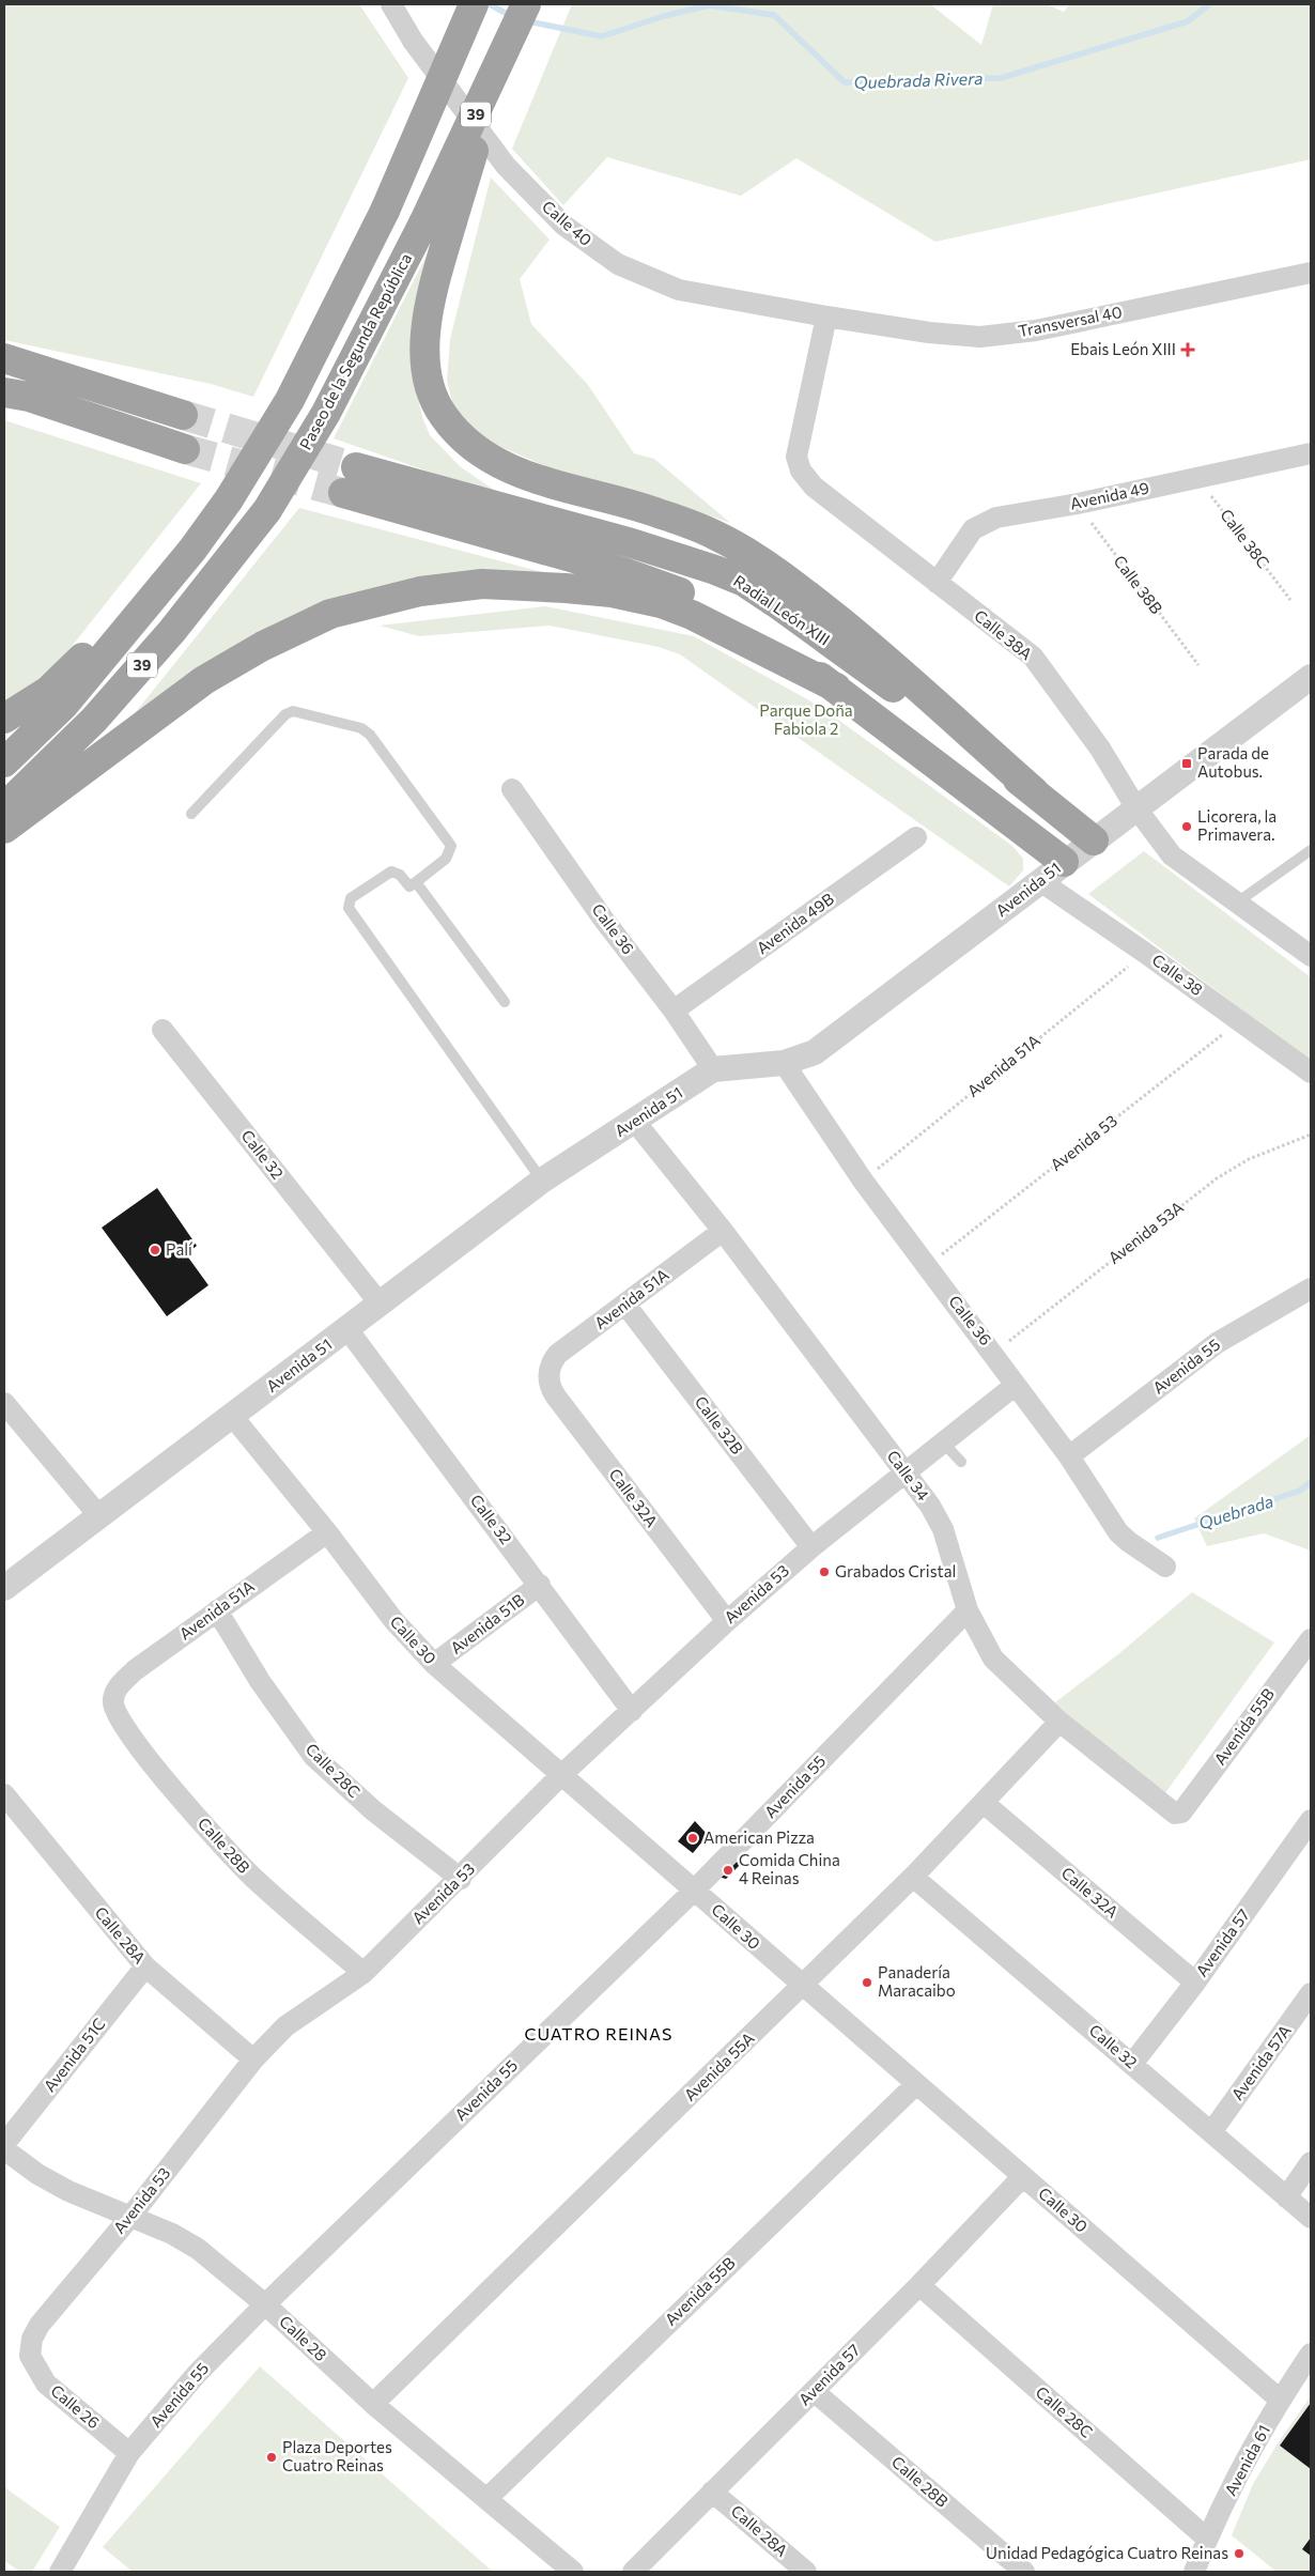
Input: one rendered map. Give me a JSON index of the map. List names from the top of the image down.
{
  "streets": {
    "highway": ["39", "Paseo de la Segunda República", "Radial León XIII"],
    "street": [
      "Calle 40",
      "Transversal 40",
      "Avenida 49",
      "Calle 38A",
      "Avenida 51",
      "Avenida 49B",
      "Calle 36",
      "Calle 38",
      "Avenida 51A",
      "Avenida 53",
      "Calle 32",
      "Avenida 55",
      "Calle 32B",
      "Calle 34",
      "Calle 32A",
      "Avenida 51B",
      "Calle 30",
      "Avenida 55B",
      "Calle 28C",
      "Calle 28B",
      "Calle 28A",
      "Avenida 57",
      "Avenida 51C",
      "Avenida 57A",
      "Avenida 55A",
      "Calle 28",
      "Calle 26",
      "Avenida 61"
    ],
    "path": ["Calle 38C", "Calle 38B", "Avenida 53A"]
  },
  "crossings": [
    ["Calle 40", "Transversal 40"],
    ["Calle 40", "Calle 38A"],
    ["Transversal 40", "Calle 38A"],
    ["Avenida 49", "Calle 38C"],
    ["Avenida 49", "Calle 38B"],
    ["Avenida 49", "Calle 38A"],
    ["Radial León XIII", "Avenida 51"],
    ["Calle 38A", "Avenida 51"],
    ["Avenida 51", "Calle 36"],
    ["Avenida 51", "Calle 38"],
    ["Avenida 51", "Calle 32"],
    ["Avenida 51", "Calle 34"],
    ["Avenida 51", "Calle 30"],
    ["Avenida 49B", "Calle 36"],
    ["Calle 36", "Avenida 51A"],
    ["Calle 36", "Avenida 53"],
    ["Calle 36", "Avenida 53A"],
    ["Calle 36", "Avenida 55"],
    ["Calle 38", "Avenida 51A"],
    ["Calle 38", "Avenida 53"],
    ["Avenida 51A", "Calle 32B"],
    ["Avenida 51A", "Calle 34"],
    ["Avenida 51A", "Calle 32A"],
    ["Avenida 51A", "Calle 30"],
    ["Avenida 51A", "Calle 28C"],
    ["Avenida 51A", "Calle 28B"],
    ["Avenida 53", "Calle 32"],
    ["Avenida 53", "Calle 32B"],
    ["Avenida 53", "Calle 34"],
    ["Avenida 53", "Calle 32A"],
    ["Avenida 53", "Calle 30"],
    ["Avenida 53", "Calle 28C"],
    ["Avenida 53", "Calle 28B"],
    ["Avenida 53", "Calle 28A"],
    ["Avenida 53", "Calle 28"],
    ["Avenida 53", "Calle 26"],
    ["Calle 32", "Avenida 51B"],
    ["Calle 32", "Avenida 57"],
    ["Calle 32", "Avenida 57A"],
    ["Calle 32", "Avenida 55A"],
    ["Avenida 55", "Calle 34"],
    ["Avenida 55", "Calle 30"],
    ["Avenida 55", "Calle 28"],
    ["Avenida 55", "Calle 26"],
    ["Calle 34", "Avenida 55B"],
    ["Calle 34", "Avenida 55A"],
    ["Calle 32A", "Avenida 57"],
    ["Calle 32A", "Avenida 55A"],
    ["Avenida 51B", "Calle 30"],
    ["Calle 30", "Avenida 55B"],
    ["Calle 30", "Avenida 57"],
    ["Calle 30", "Avenida 55A"],
    ["Calle 30", "Avenida 61"],
    ["Avenida 55B", "Calle 28"],
    ["Calle 28C", "Avenida 57"],
    ["Calle 28C", "Avenida 61"],
    ["Calle 28B", "Avenida 57"],
    ["Calle 28A", "Avenida 57"],
    ["Calle 28A", "Avenida 51C"],
    ["Avenida 55A", "Calle 28"]
  ],
  "districts": ["CUATRO REINAS"],
  "water": ["Quebrada Rivera", "Quebrada"],
  "parks": ["Parque Doña Fabiola 2"],
  "places": {
    "health": ["Ebais León XIII"],
    "transit": ["Parada de Autobus."],
    "other": [
      "Licorera, la Primavera.",
      "Palí",
      "Grabados Cristal",
      "American Pizza",
      "Comida China 4 Reinas",
      "Panadería Maracaibo",
      "Plaza Deportes Cuatro Reinas",
      "Unidad Pedagógica Cuatro Reinas"
    ]
  }
}
